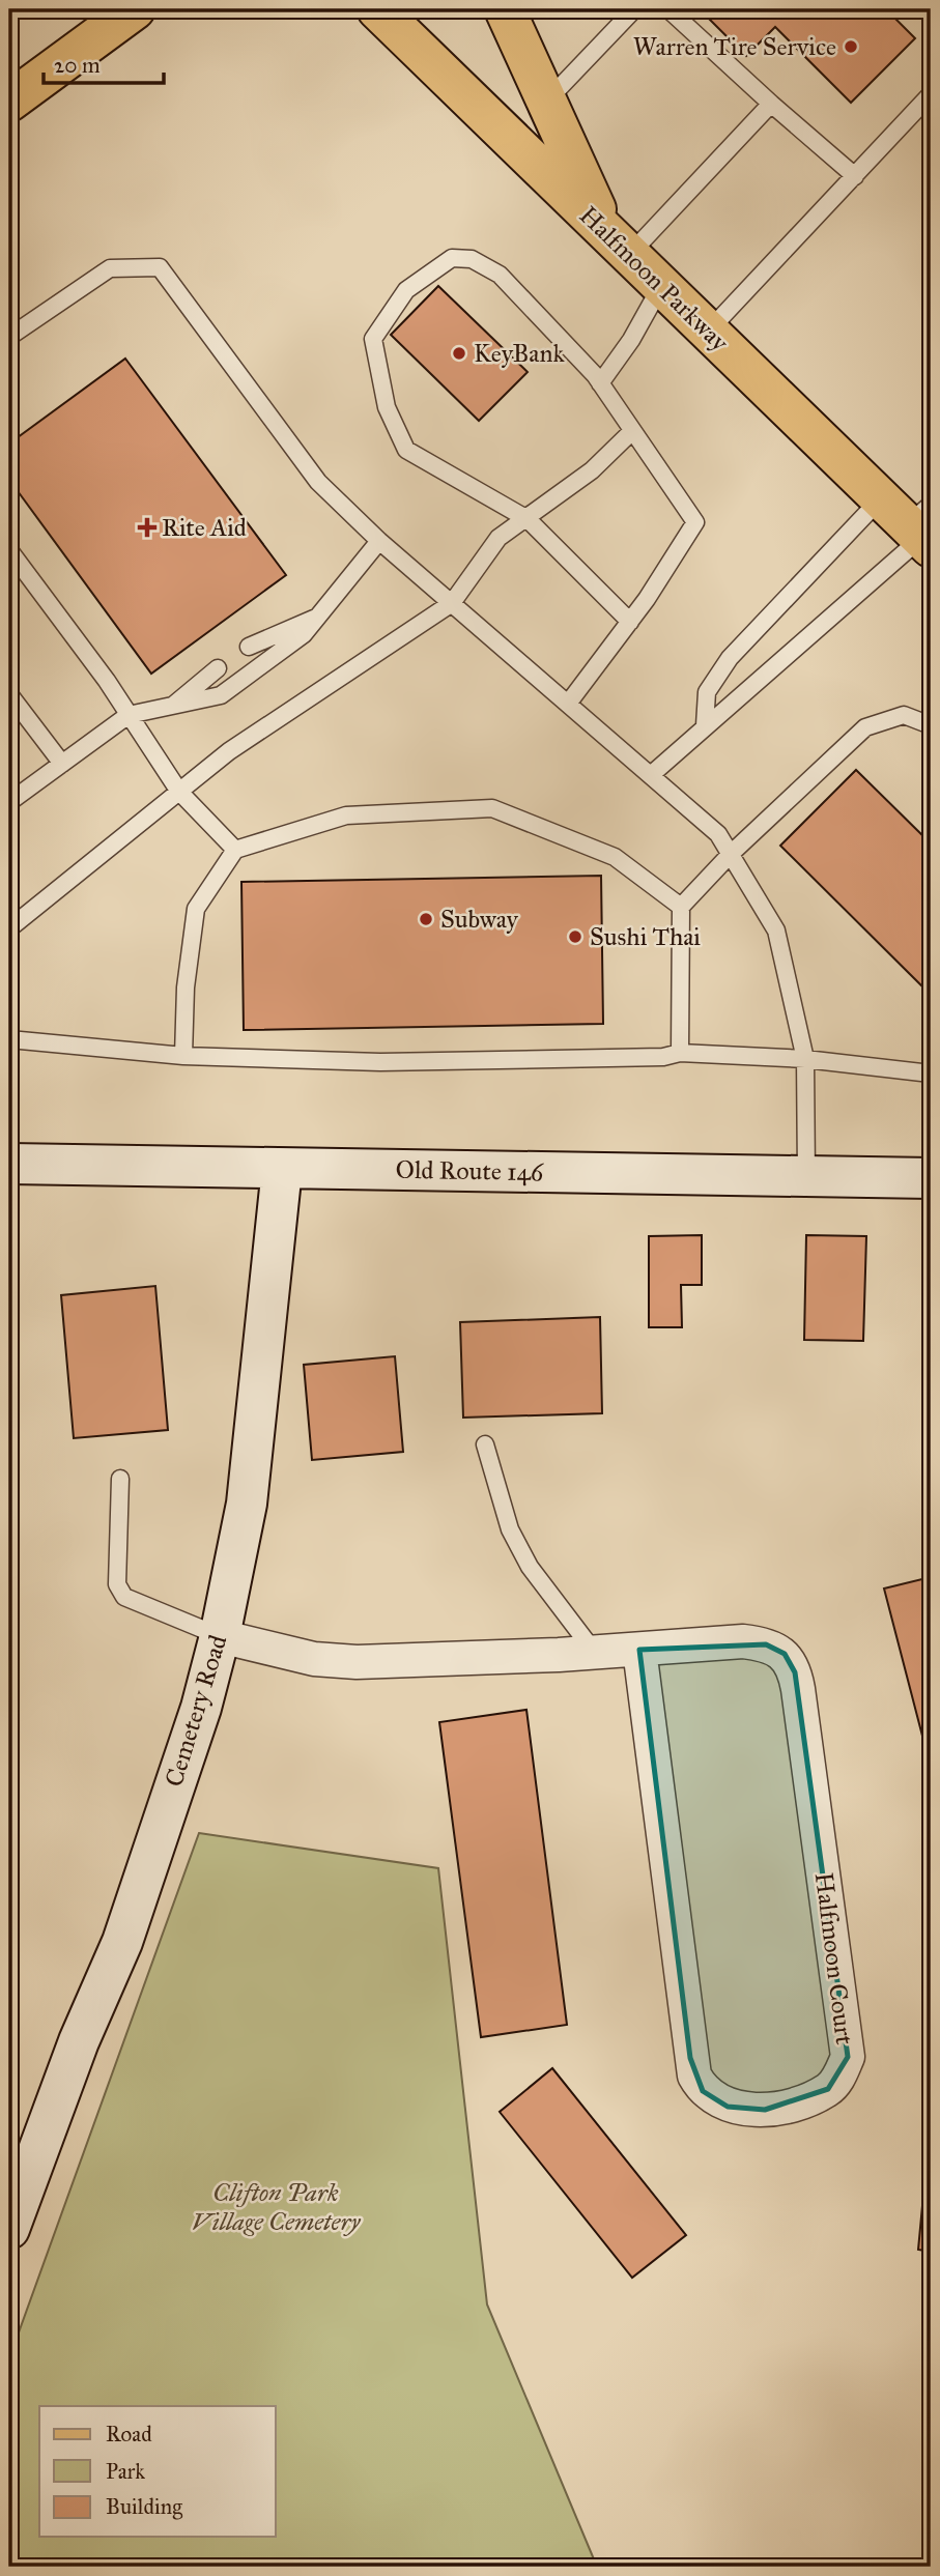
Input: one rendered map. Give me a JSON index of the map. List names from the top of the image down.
{
  "streets": {
    "main road": ["Halfmoon Parkway"],
    "street": ["Old Route 146", "Cemetery Road", "Halfmoon Court"]
  },
  "crossings": [
    ["Old Route 146", "Cemetery Road"],
    ["Cemetery Road", "Halfmoon Court"]
  ],
  "parks": ["Clifton Park Village Cemetery"],
  "places": {
    "other": [
      "Warren Tire Service",
      "KeyBank",
      "Subway",
      "Sushi Thai"
    ],
    "health": ["Rite Aid"]
  },
  "legend": ["Road", "Park", "Building"],
  "scale_bar": "20 m"
}
